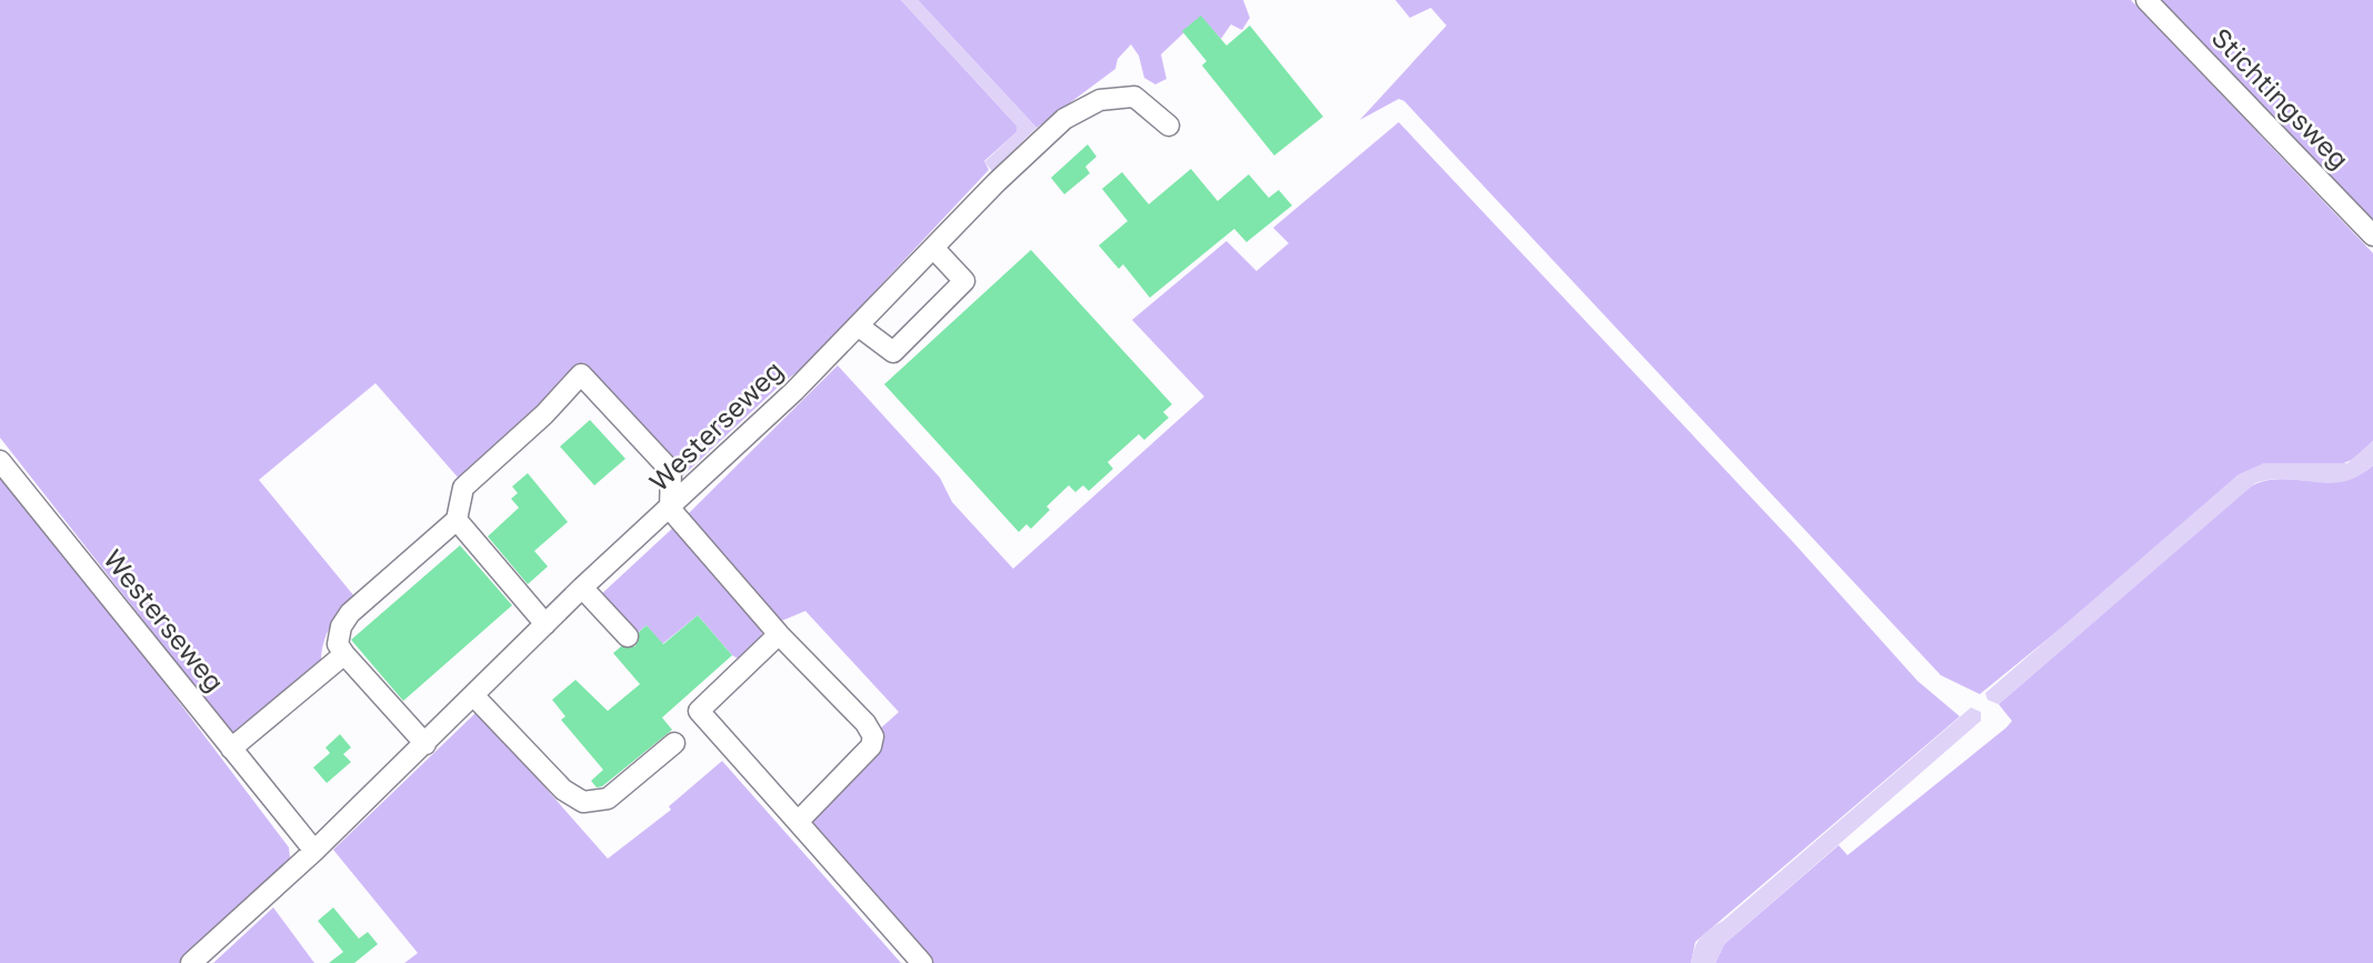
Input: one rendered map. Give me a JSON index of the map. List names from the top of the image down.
{
  "streets": {
    "street": ["Stichtingsweg", "Westerseweg"]
  }
}
